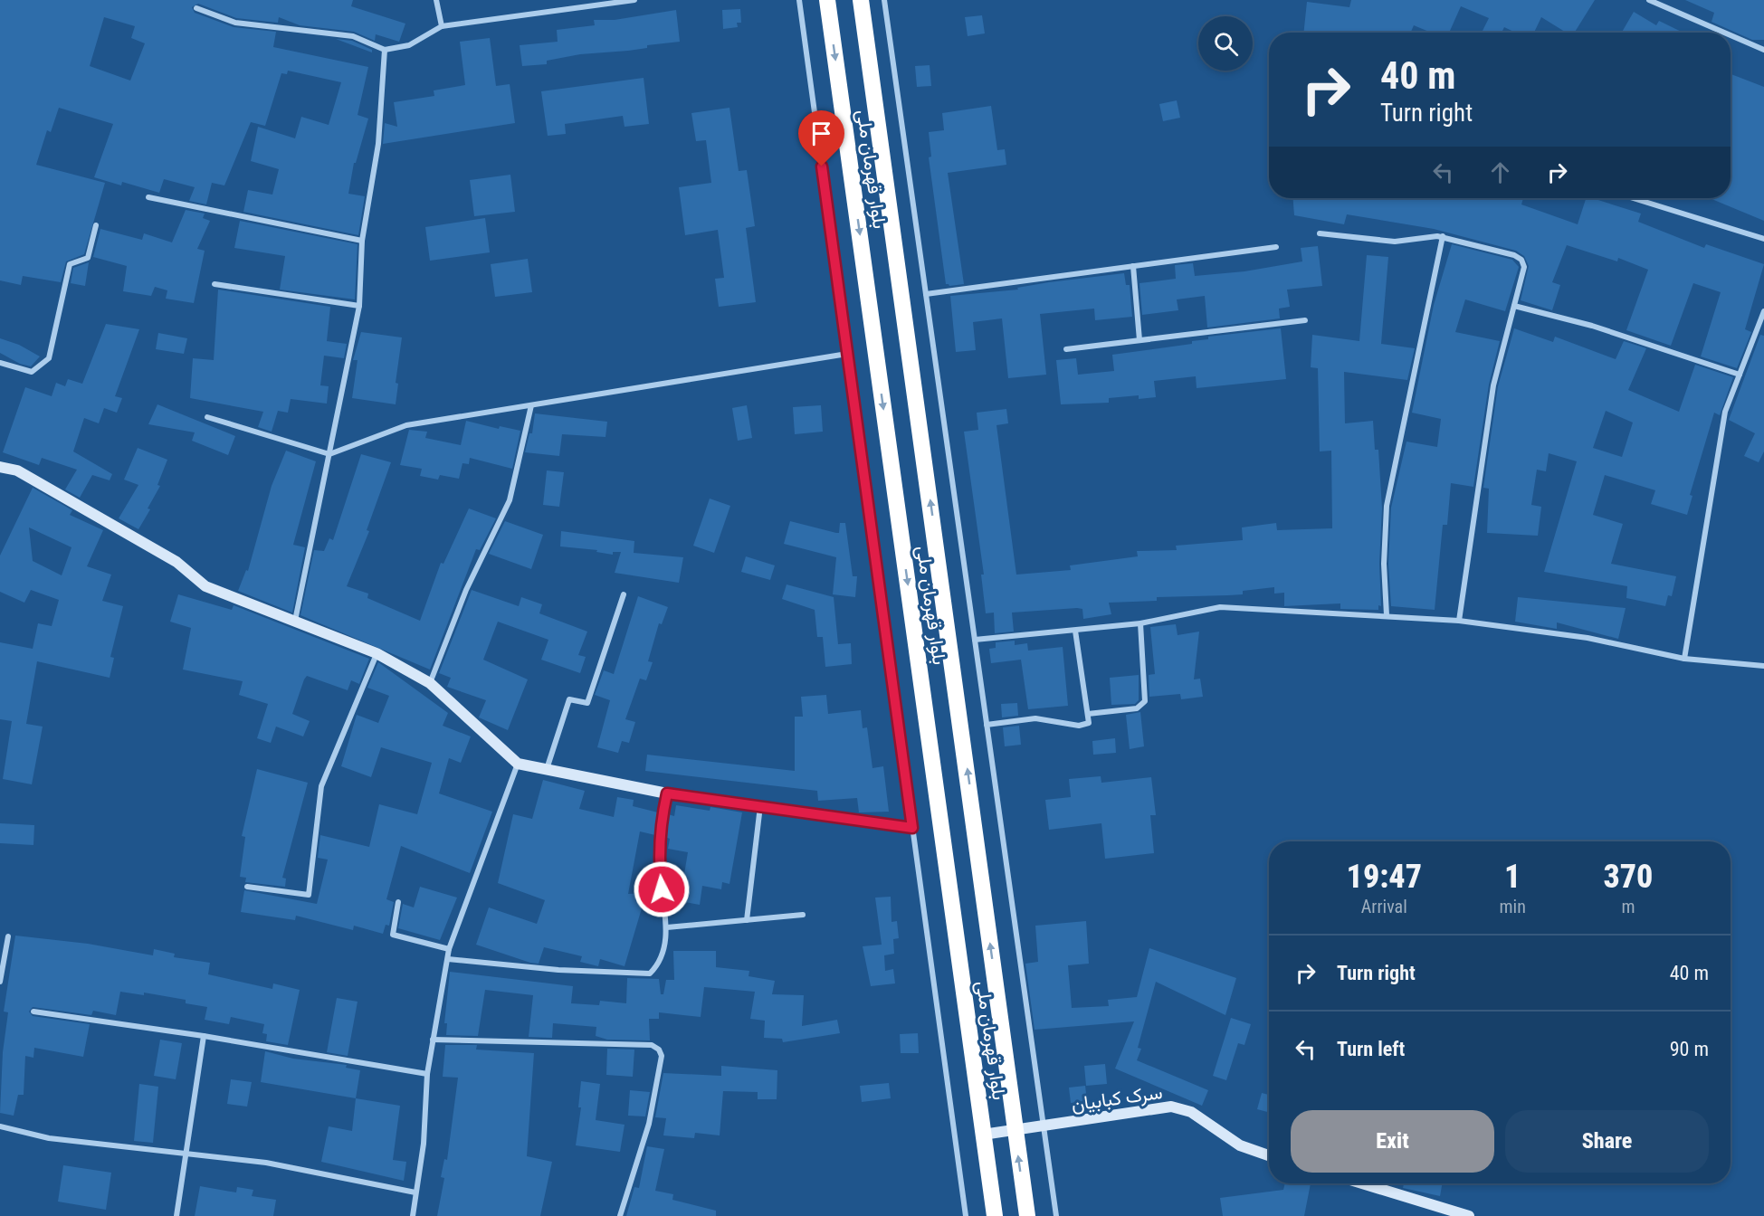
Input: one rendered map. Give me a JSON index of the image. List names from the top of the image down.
{
  "streets": {
    "highway": ["بلوار قهرمان ملی"],
    "street": ["سرک کبابیان"]
  },
  "crossings": [
    ["بلوار قهرمان ملی", "سرک کبابیان"]
  ],
  "page": {
    "turn": ["40 m", "Turn right"],
    "eta": [
      "19:47",
      "Arrival",
      "1",
      "min",
      "370",
      "m"
    ],
    "list": [
      {
        "name": "Turn right",
        "value": "40 m"
      },
      {
        "name": "Turn left",
        "value": "90 m"
      }
    ],
    "buttons": ["Exit", "Share"]
  }
}
